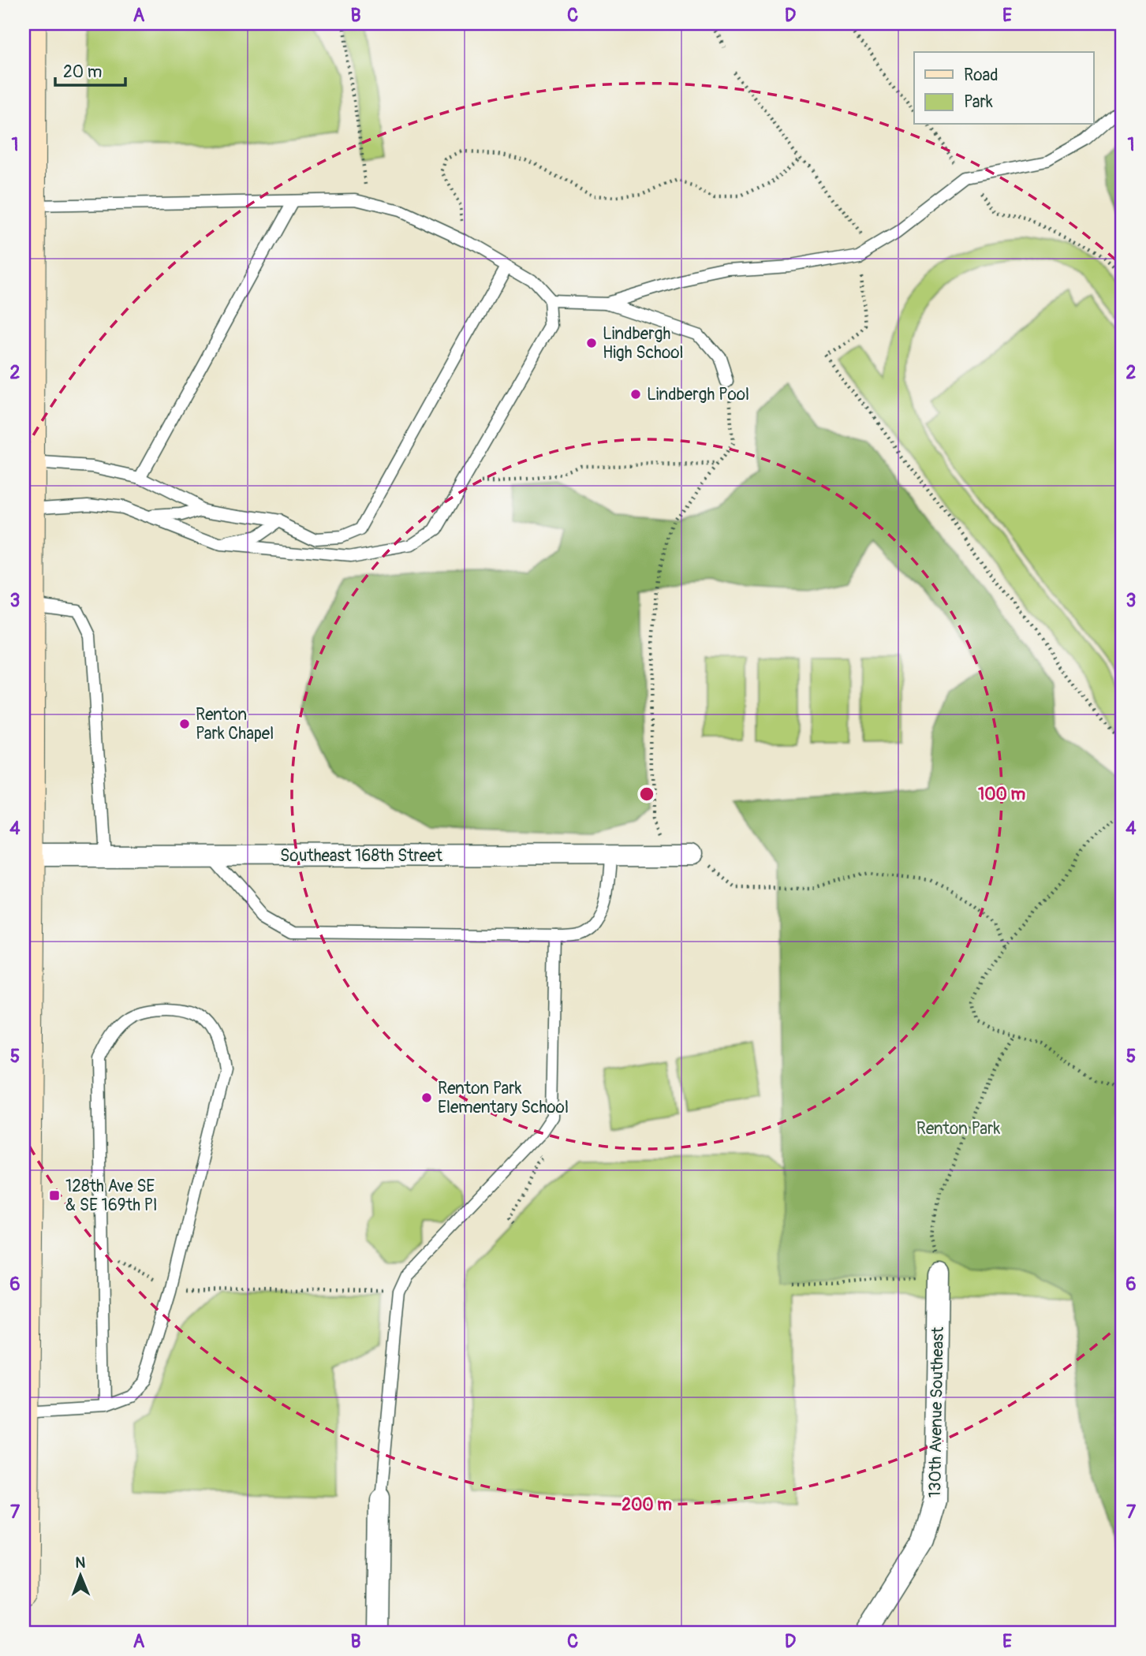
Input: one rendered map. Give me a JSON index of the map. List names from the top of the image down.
{
  "streets": {
    "street": ["Southeast 168th Street", "130th Avenue Southeast"]
  },
  "parks": ["Renton Park"],
  "places": {
    "other": [
      "Lindbergh High School",
      "Lindbergh Pool",
      "Renton Park Chapel",
      "Renton Park Elementary School"
    ],
    "transit": ["128th Ave SE & SE 169th Pl"]
  },
  "legend": ["Road", "Park"],
  "scale_bar": "20 m",
  "north": "top",
  "grid": {
    "columns": [
      "A",
      "B",
      "C",
      "D",
      "E"
    ],
    "rows": [
      "1",
      "2",
      "3",
      "4",
      "5",
      "6",
      "7"
    ]
  },
  "rings": ["100 m", "200 m"]
}
